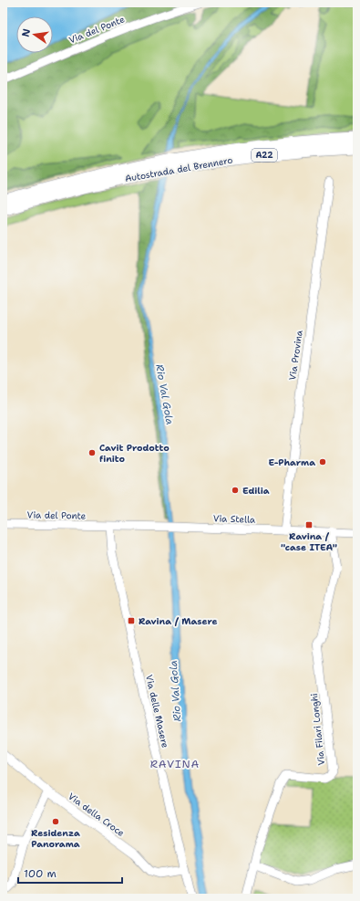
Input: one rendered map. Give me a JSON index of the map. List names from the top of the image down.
{
  "streets": {
    "highway": ["A22", "Autostrada del Brennero"],
    "street": [
      "Via del Ponte",
      "Via Provina",
      "Via Stella",
      "Via delle Masere",
      "Via Filari Longhi",
      "Via della Croce"
    ]
  },
  "crossings": [
    ["Via del Ponte", "Via Stella"],
    ["Via del Ponte", "Via delle Masere"],
    ["Via Provina", "Via Stella"],
    ["Via Stella", "Via delle Masere"],
    ["Via Stella", "Via Filari Longhi"],
    ["Via delle Masere", "Via della Croce"]
  ],
  "districts": ["RAVINA"],
  "water": ["Rio Val Gola"],
  "places": {
    "other": [
      "Cavit Prodotto finito",
      "E-Pharma",
      "Edilia",
      "Residenza Panorama"
    ],
    "transit": ["Ravina / \"case ITEA\"", "Ravina / Masere"]
  },
  "scale_bar": "100 m",
  "north": "left"
}
